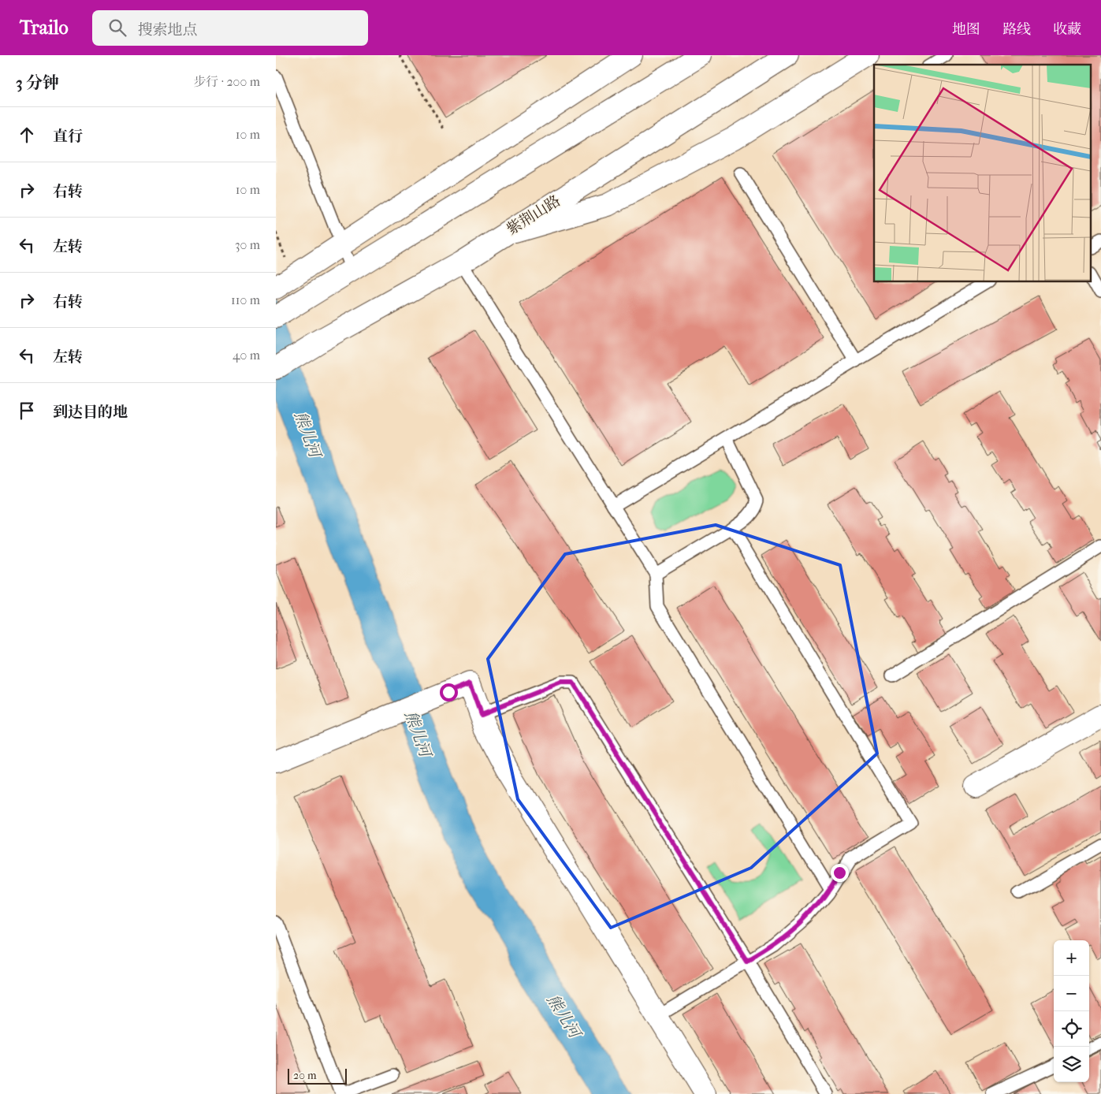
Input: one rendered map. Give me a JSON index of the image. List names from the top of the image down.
{
  "streets": {
    "street": ["紫荆山路"]
  },
  "water": ["熊儿河"],
  "scale_bar": "20 m",
  "page": {
    "header": "Trailo",
    "search": "搜索地点",
    "nav": ["地图", "路线", "收藏"],
    "heading": ["3 分钟", "步行 · 200 m"],
    "list": [
      ["直行", "10 m"],
      ["右转", "10 m"],
      ["左转", "30 m"],
      ["右转", "110 m"],
      ["左转", "40 m"],
      "到达目的地"
    ],
    "map_buttons": ["+", "−"],
    "scale": "20 m"
  }
}
